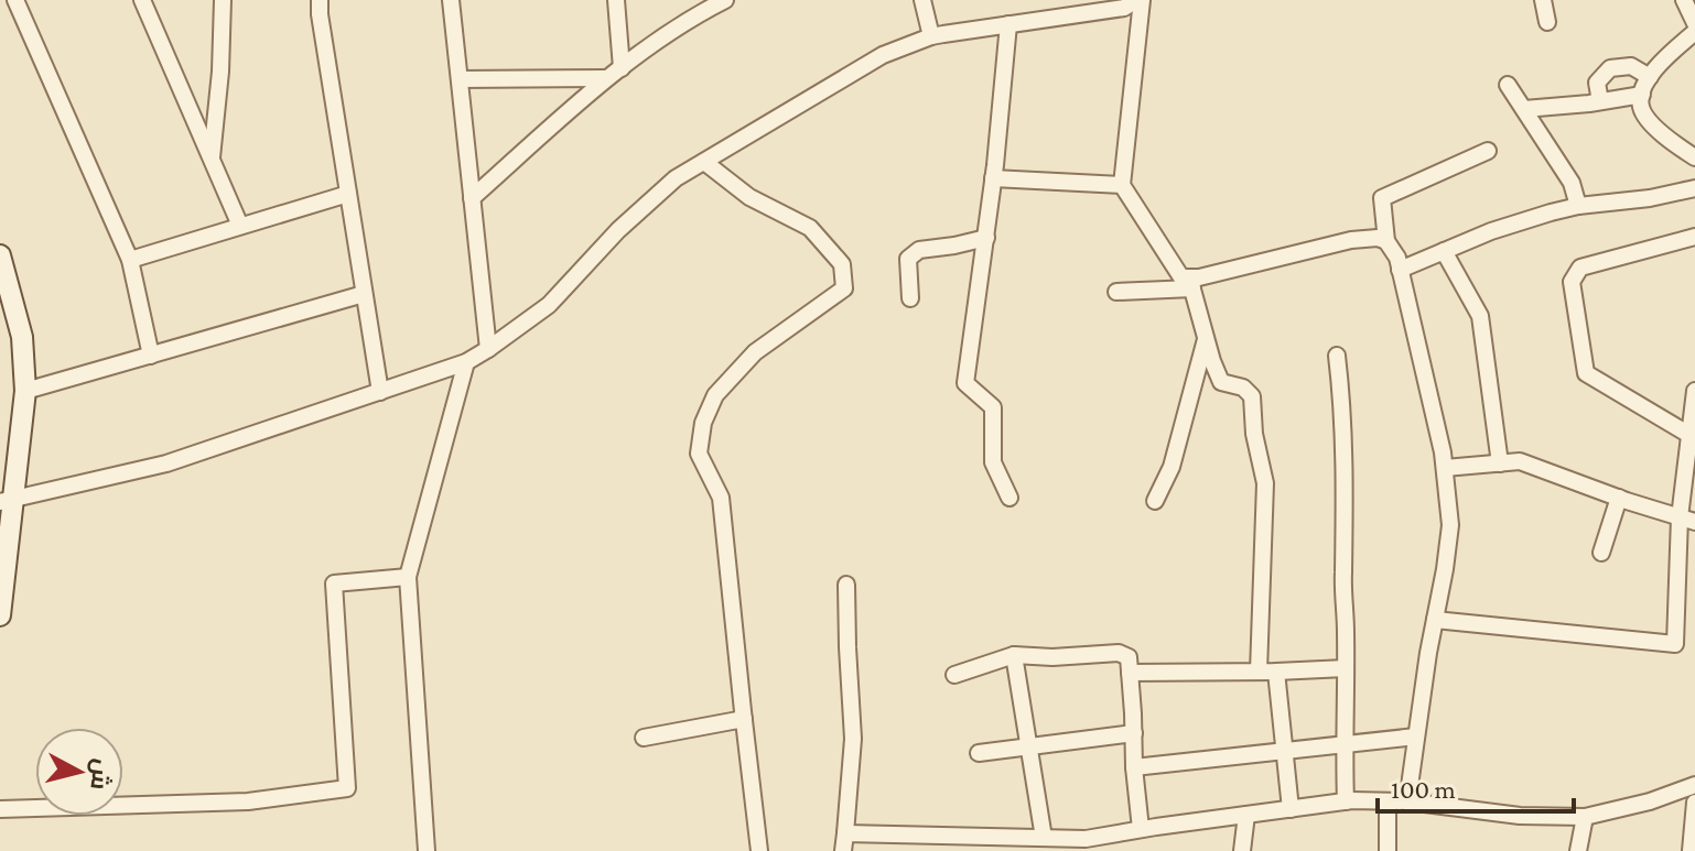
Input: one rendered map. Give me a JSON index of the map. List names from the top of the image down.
{
  "scale_bar": "100 m",
  "north": "right"
}
